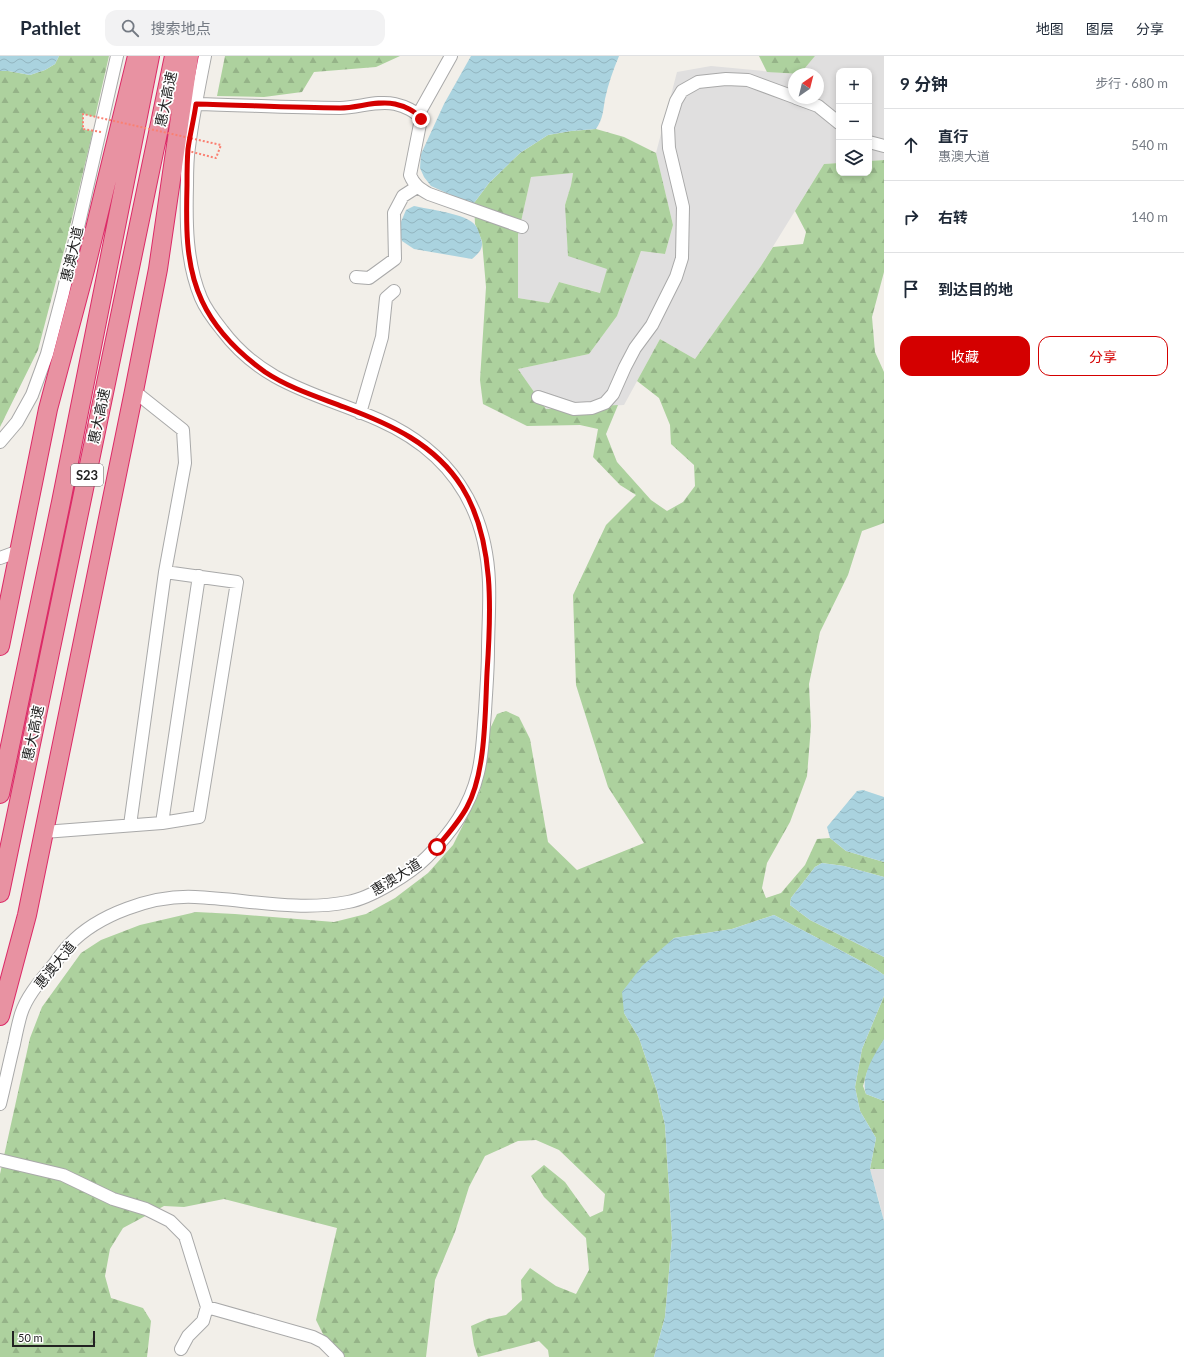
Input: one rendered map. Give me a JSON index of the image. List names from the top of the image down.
{
  "streets": {
    "highway": ["惠大高速", "S23"],
    "street": ["惠澳大道"]
  },
  "scale_bar": "50 m",
  "north": "top right",
  "page": {
    "header": "Pathlet",
    "search": "搜索地点",
    "nav": ["地图", "图层", "分享"],
    "heading": ["9 分钟", "步行 · 680 m"],
    "map_buttons": ["+", "−"],
    "list": [
      ["直行", "惠澳大道", "540 m"],
      ["右转", "140 m"],
      "到达目的地"
    ],
    "buttons": ["收藏", "分享"],
    "scale": "50 m"
  }
}
